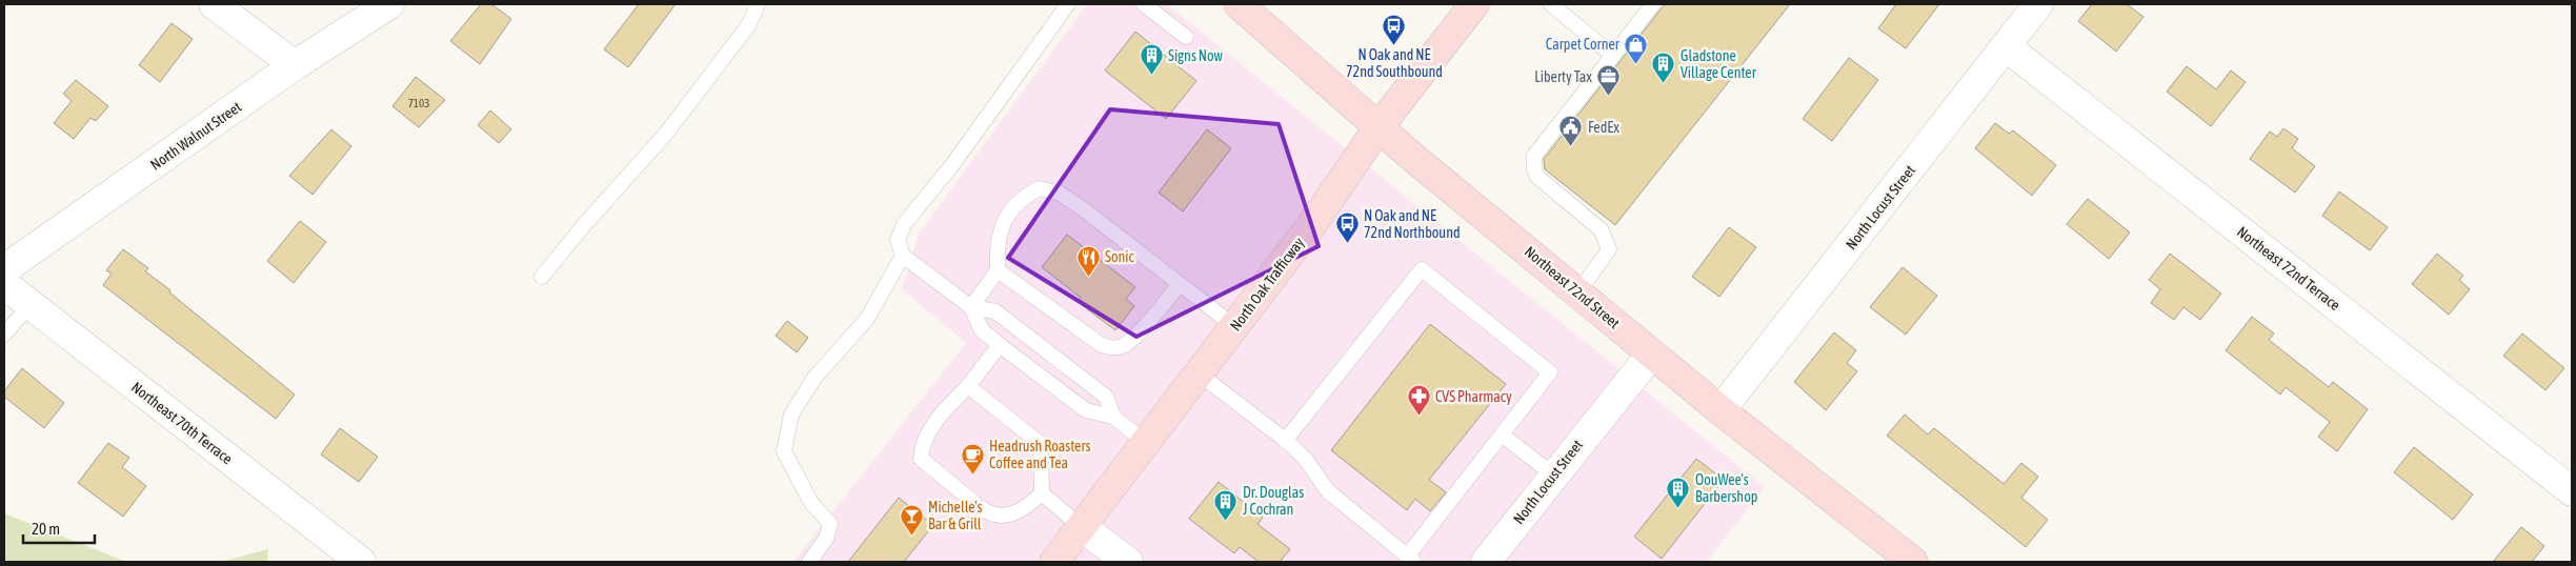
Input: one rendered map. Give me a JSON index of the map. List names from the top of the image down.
{
  "streets": {
    "main road": ["North Oak Trafficway", "Northeast 72nd Street"],
    "street": [
      "North Walnut Street",
      "North Locust Street",
      "Northeast 72nd Terrace",
      "Northeast 70th Terrace"
    ]
  },
  "crossings": [
    ["North Locust Street", "Northeast 72nd Terrace"],
    ["North Locust Street", "Northeast 72nd Street"],
    ["North Oak Trafficway", "Northeast 72nd Street"]
  ],
  "places": {
    "bus stop": ["N Oak and NE 72nd Southbound", "N Oak and NE 72nd Northbound"],
    "shop": ["Carpet Corner"],
    "building": [
      "Signs Now",
      "Gladstone Village Center",
      "OouWee's Barbershop",
      "Dr. Douglas J Cochran"
    ],
    "office": ["Liberty Tax"],
    "public building": ["FedEx"],
    "restaurant": ["Sonic"],
    "pharmacy": ["CVS Pharmacy"],
    "cafe": ["Headrush Roasters Coffee and Tea"],
    "bar": ["Michelle's Bar & Grill"]
  },
  "house_numbers": ["7103"],
  "scale_bar": "20 m"
}
